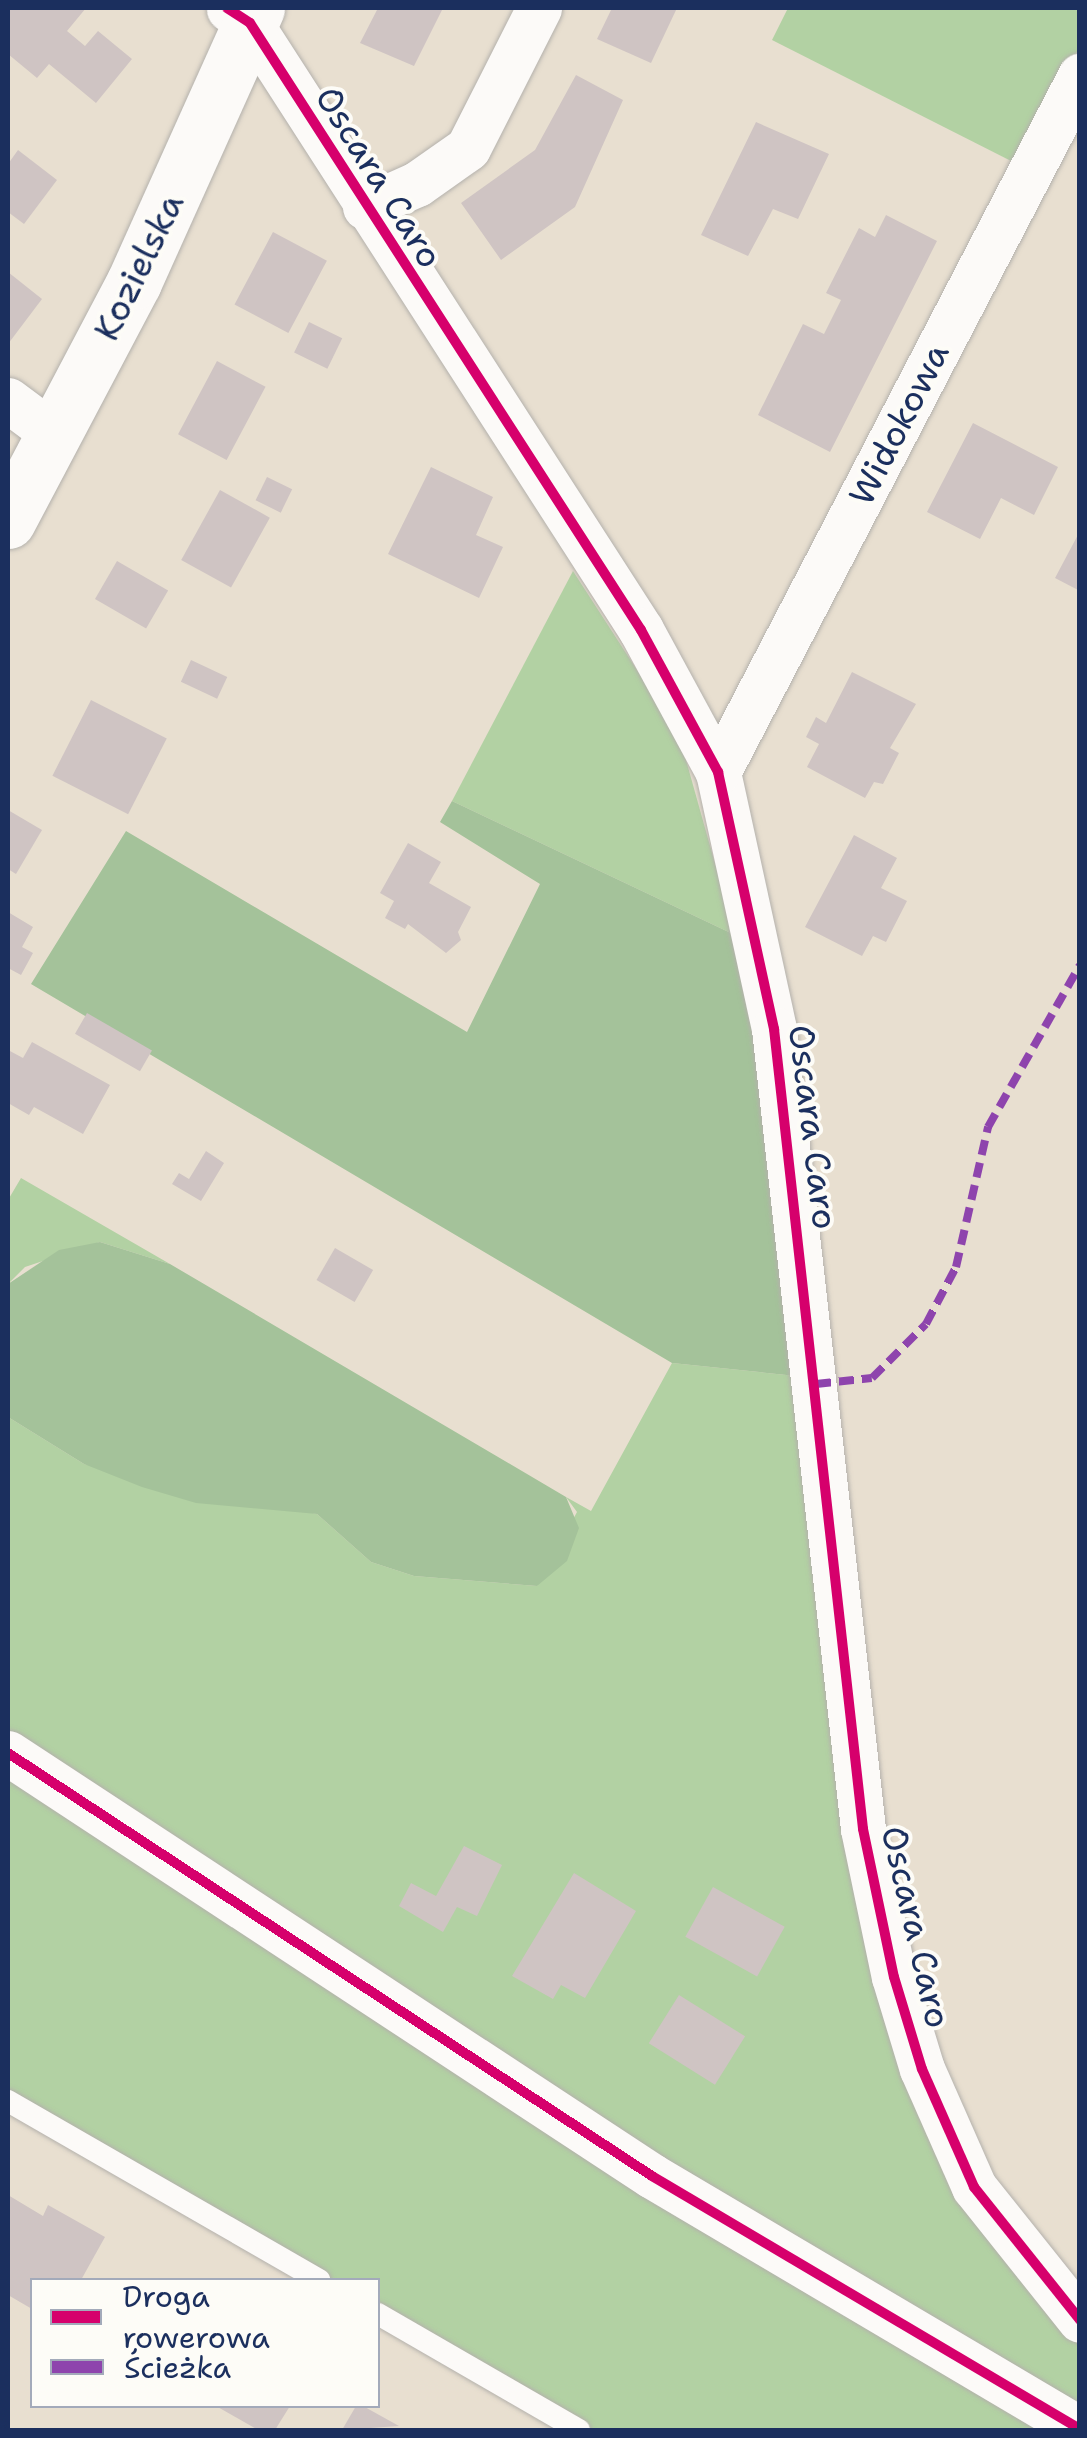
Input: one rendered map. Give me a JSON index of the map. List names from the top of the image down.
{
  "streets": {
    "street": ["Oscara Caro", "Kozielska", "Widokowa"]
  },
  "crossings": [
    ["Oscara Caro", "Kozielska"],
    ["Oscara Caro", "Widokowa"]
  ],
  "legend": ["Droga rowerowa", "Ścieżka"]
}
